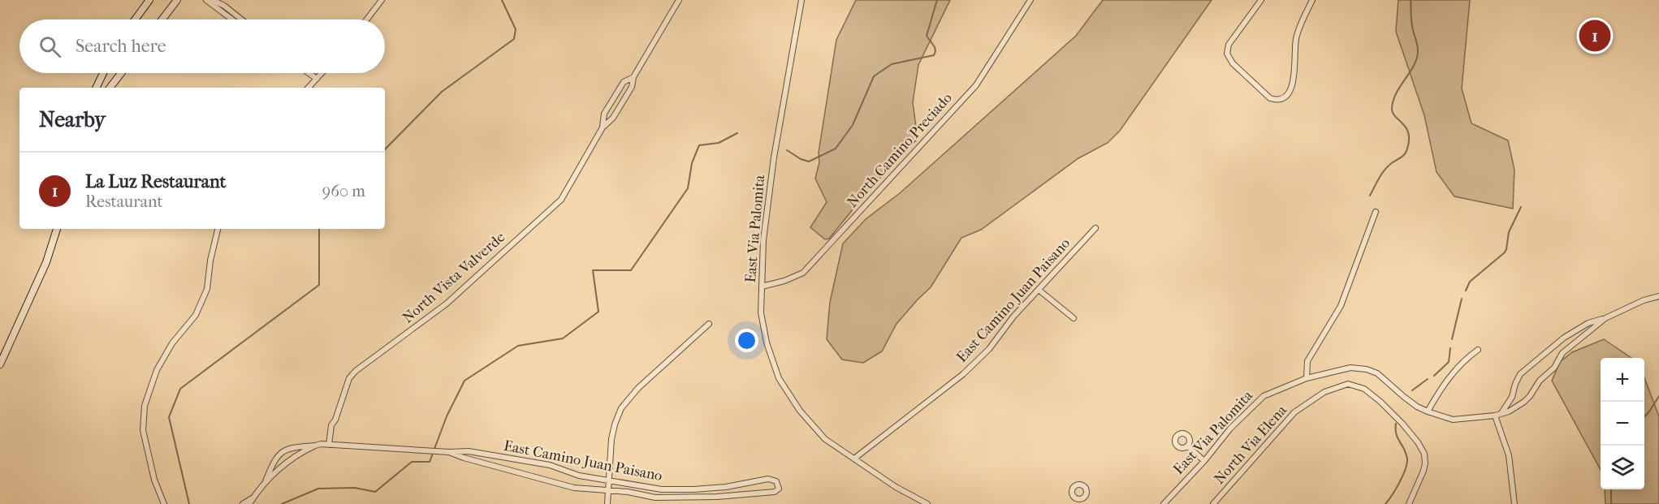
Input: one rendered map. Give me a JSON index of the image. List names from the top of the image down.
{
  "streets": {
    "street": [
      "North Camino Preciado",
      "East Via Palomita",
      "North Vista Valverde",
      "East Camino Juan Paisano",
      "North Via Elena"
    ]
  },
  "crossings": [
    ["North Camino Preciado", "East Via Palomita"],
    ["East Via Palomita", "East Camino Juan Paisano"],
    ["North Vista Valverde", "East Camino Juan Paisano"]
  ],
  "page": {
    "pins": "1",
    "search": "Search here",
    "heading": "Nearby",
    "list": [
      {
        "mark": "1",
        "name": "La Luz Restaurant",
        "note": "Restaurant",
        "value": "960 m"
      }
    ],
    "map_buttons": ["+", "−"]
  }
}
